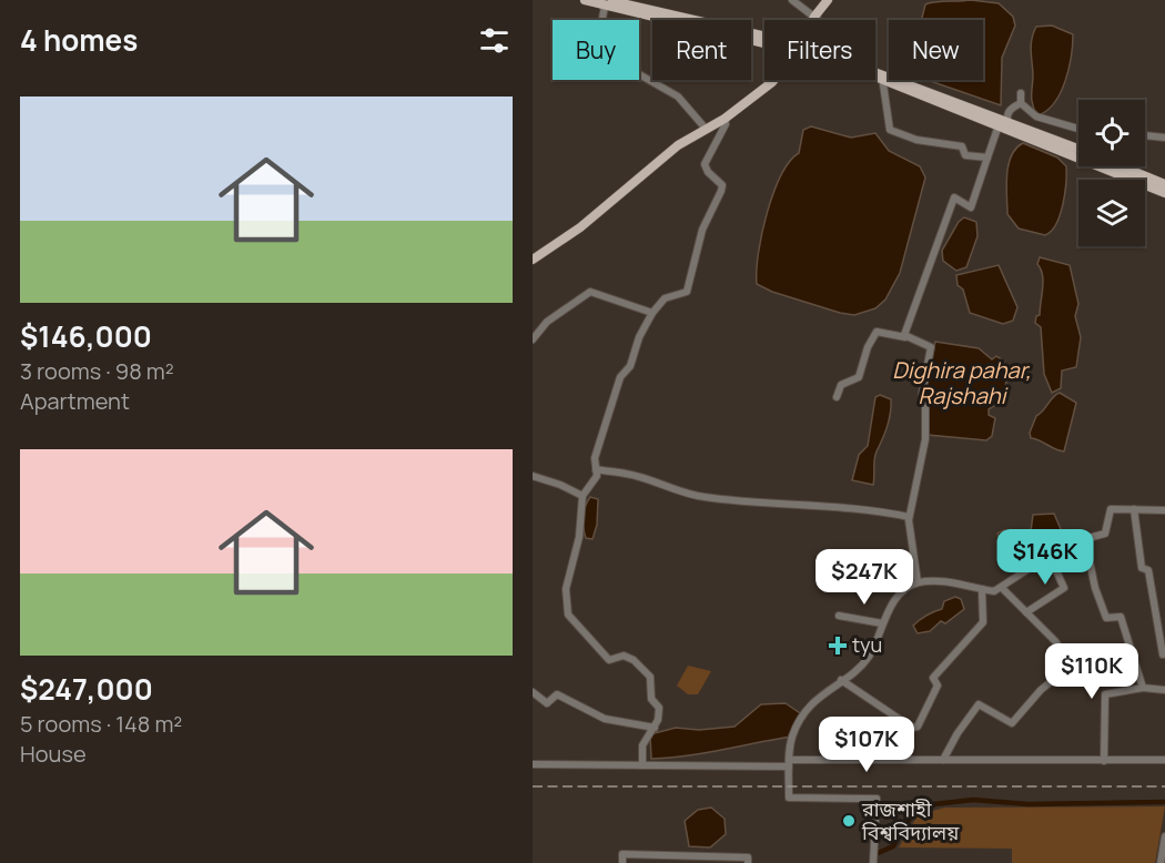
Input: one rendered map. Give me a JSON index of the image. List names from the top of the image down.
{
  "water": ["Dighira pahar, Rajshahi"],
  "places": {
    "health": ["tyu"],
    "other": ["রাজশাহী বিশ্ববিদ্যালয়"]
  },
  "page": {
    "heading": "4 homes",
    "chip": [
      "Buy",
      "Rent",
      "Filters",
      "New"
    ],
    "list": [
      {
        "name": "$146,000",
        "note": "3 rooms · 98 m² · Apartment"
      },
      {
        "name": "$247,000",
        "note": "5 rooms · 148 m² · House"
      }
    ],
    "price": [
      "$146K",
      "$247K",
      "$110K",
      "$107K"
    ]
  }
}
